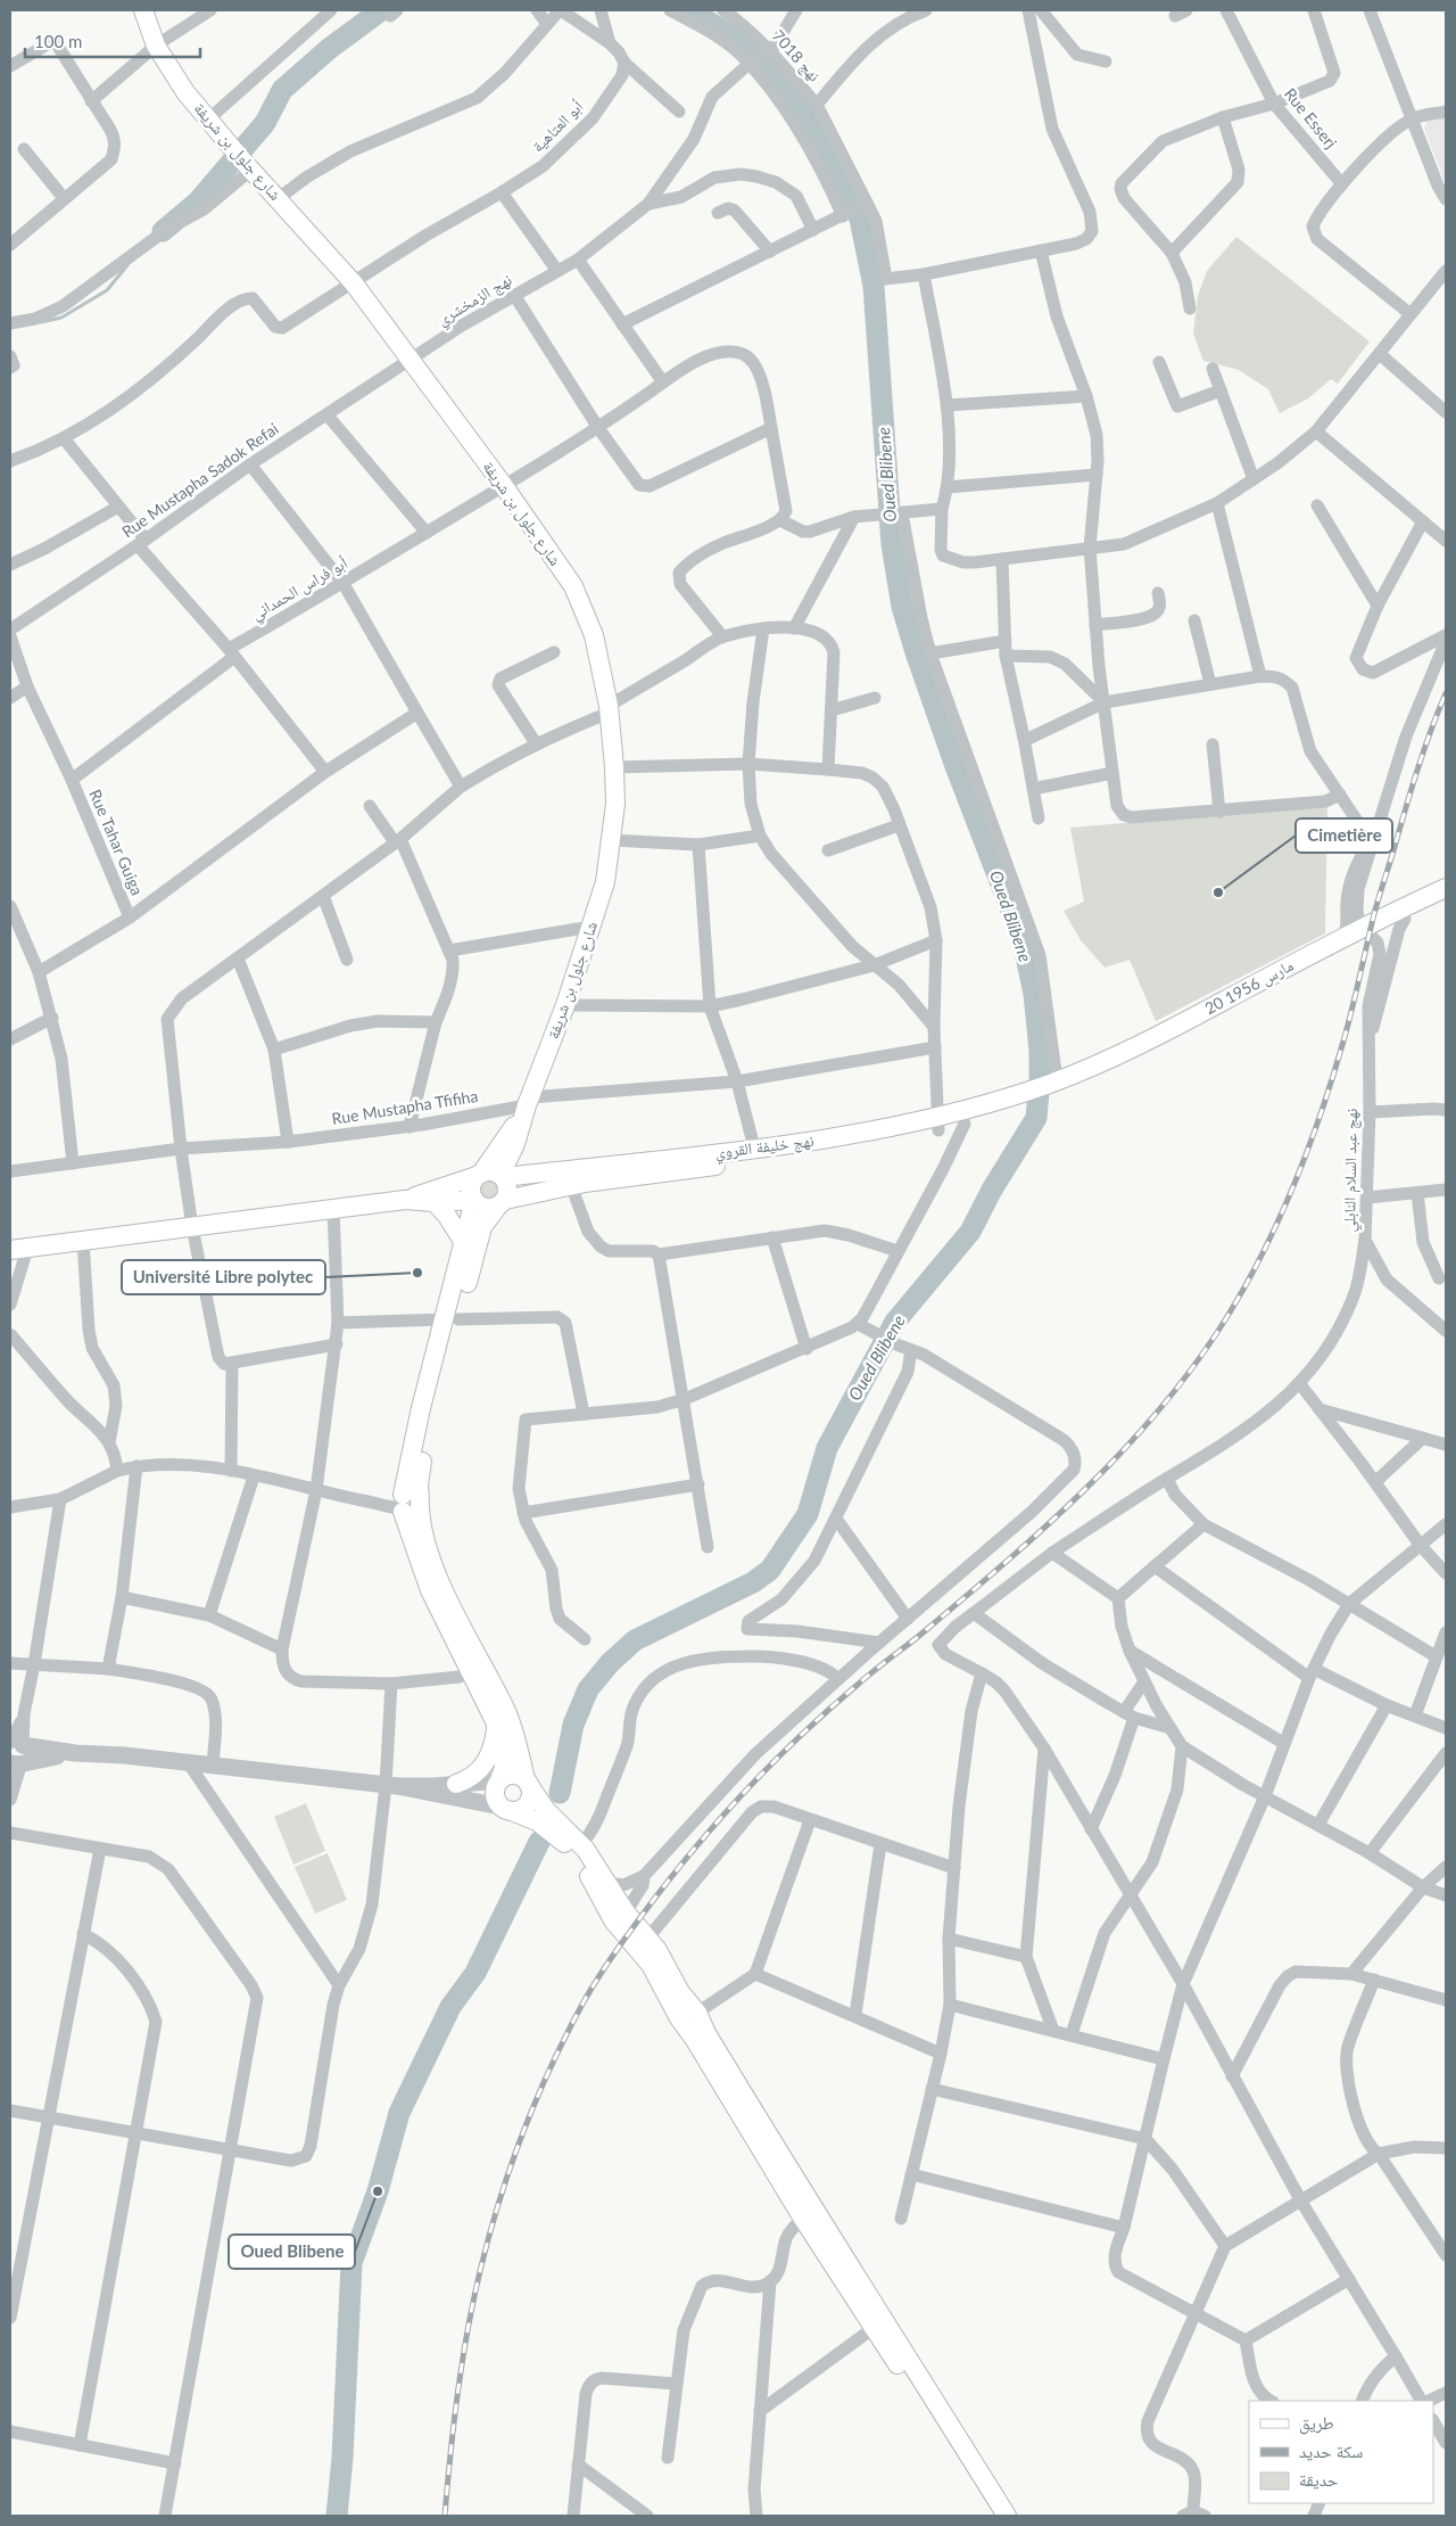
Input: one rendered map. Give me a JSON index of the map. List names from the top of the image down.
{
  "streets": {
    "main road": ["شارع جلول بن شريفة", "20 مارس 1956", "نهج خليفة القروي"],
    "street": [
      "نهج 7018",
      "Rue Esserj",
      "أبو العتاهية",
      "نهج الزمخشري",
      "Rue Mustapha Sadok Refai",
      "أبو فراس الحمداني",
      "Rue Tahar Guiga",
      "Rue Mustapha Tfifiha",
      "نهج عبد السلام النابلي"
    ]
  },
  "crossings": [
    ["أبو العتاهية", "شارع جلول بن شريفة"],
    ["شارع جلول بن شريفة", "نهج الزمخشري"],
    ["شارع جلول بن شريفة", "Rue Mustapha Sadok Refai"],
    ["شارع جلول بن شريفة", "أبو فراس الحمداني"],
    ["شارع جلول بن شريفة", "Rue Mustapha Tfifiha"],
    ["شارع جلول بن شريفة", "نهج خليفة القروي"],
    ["نهج الزمخشري", "Rue Mustapha Sadok Refai"],
    ["أبو فراس الحمداني", "Rue Tahar Guiga"],
    ["20 مارس 1956", "نهج عبد السلام النابلي"]
  ],
  "water": ["Oued Blibene"],
  "places": ["Cimetière", "Université Libre polytec", "Oued Blibene"],
  "legend": ["طريق", "سكة حديد", "حديقة"],
  "scale_bar": "100 m"
}
